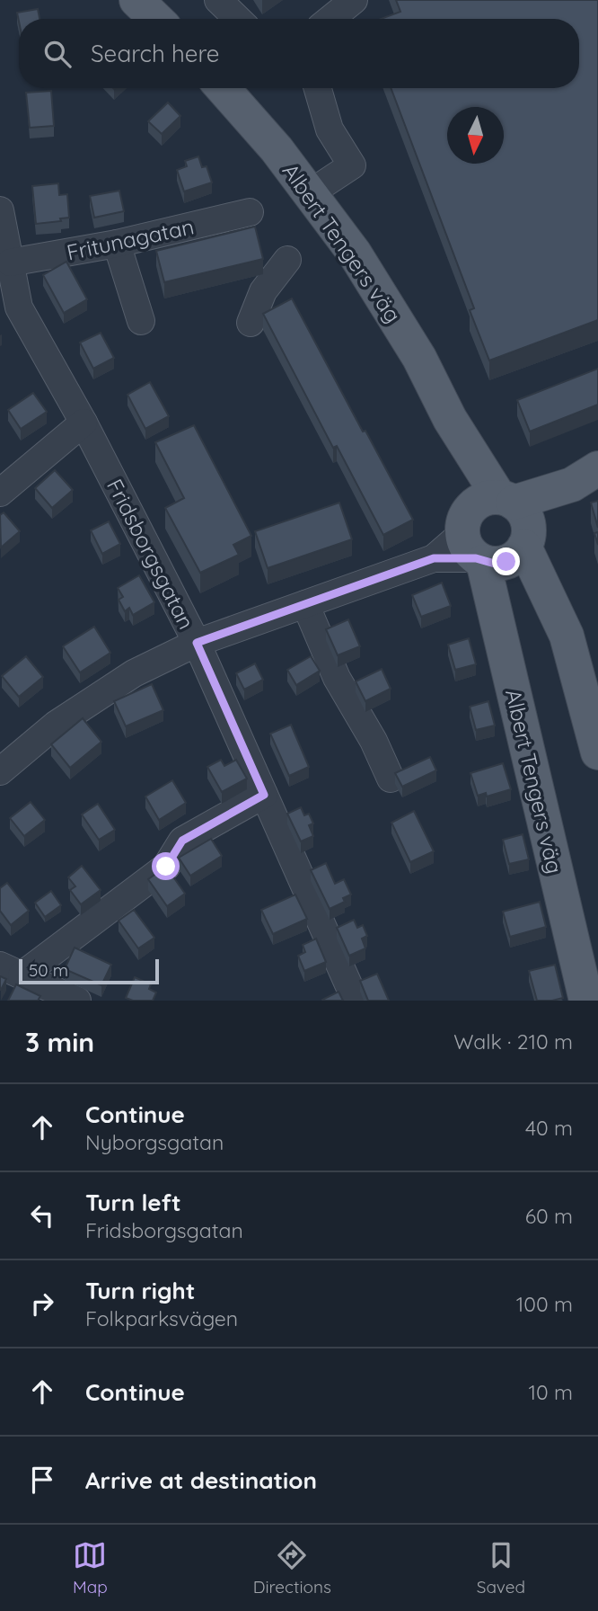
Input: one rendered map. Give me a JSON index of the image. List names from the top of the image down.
{
  "streets": {
    "main road": ["Albert Tengers väg"],
    "street": ["Fritunagatan", "Fridsborgsgatan"]
  },
  "crossings": [
    ["Fritunagatan", "Fridsborgsgatan"]
  ],
  "scale_bar": "50 m",
  "north": "bottom",
  "page": {
    "search": "Search here",
    "scale": "50 m",
    "heading": ["3 min", "Walk · 210 m"],
    "list": [
      ["Continue", "Nyborgsgatan", "40 m"],
      ["Turn left", "Fridsborgsgatan", "60 m"],
      ["Turn right", "Folkparksvägen", "100 m"],
      ["Continue", "10 m"],
      "Arrive at destination"
    ],
    "nav": ["Map", "Directions", "Saved"]
  }
}
